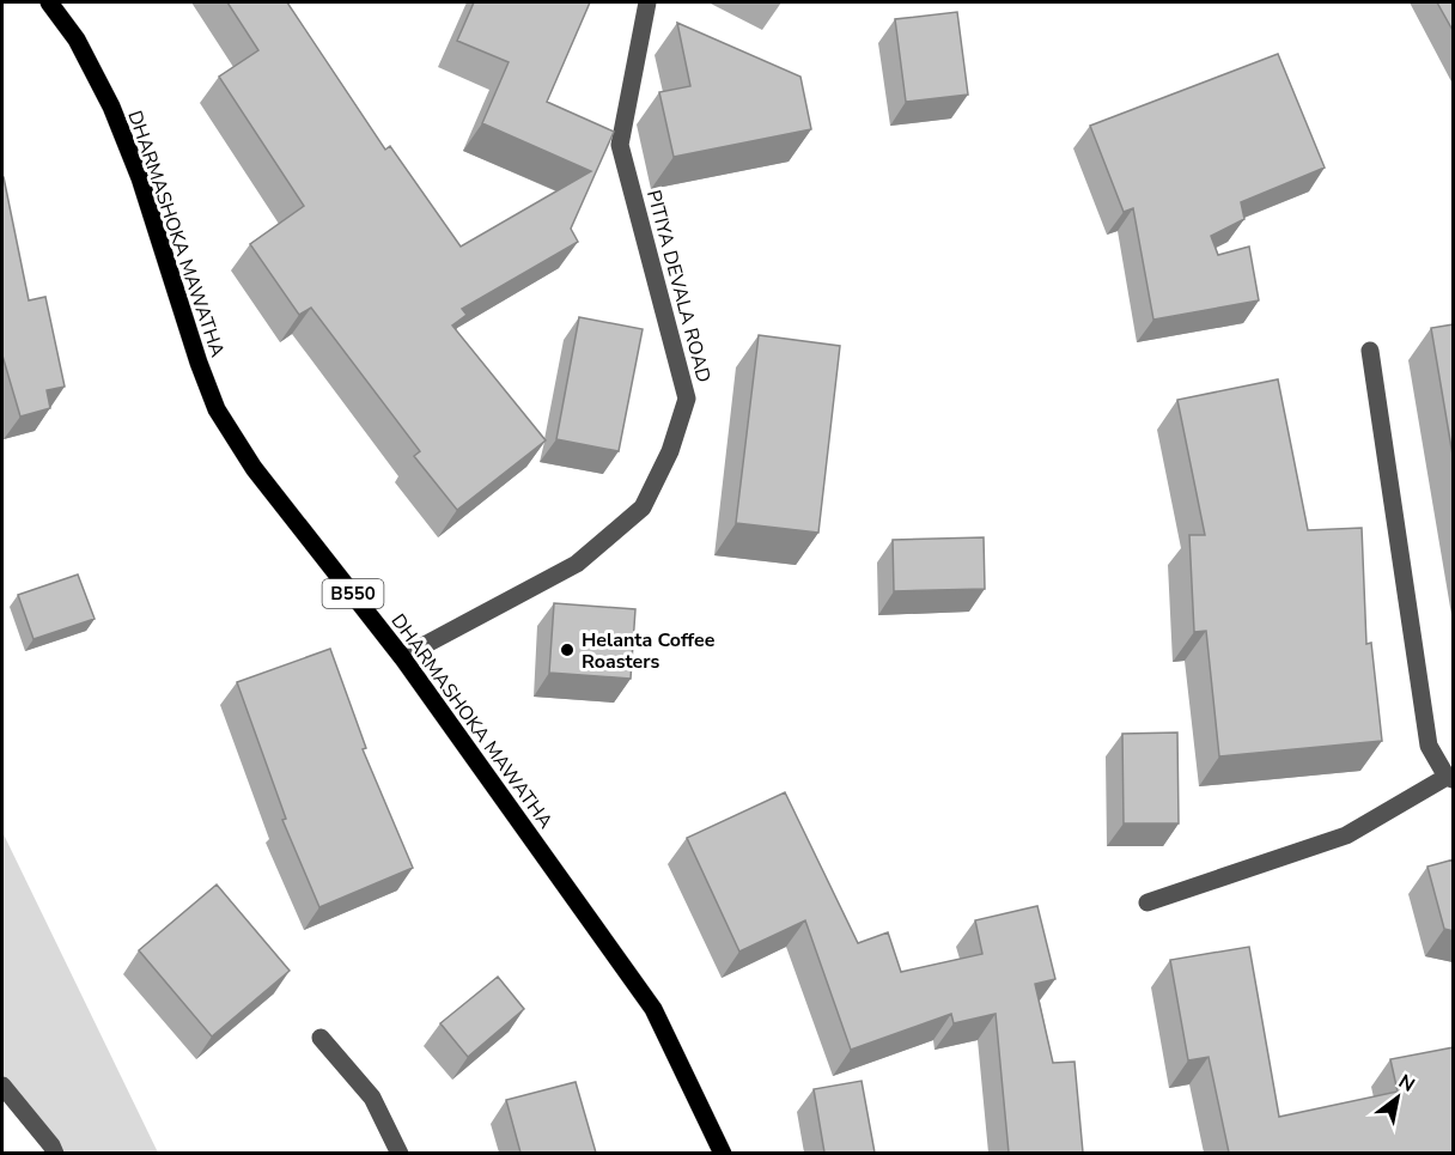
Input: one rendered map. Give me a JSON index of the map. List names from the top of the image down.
{
  "streets": {
    "main road": ["DHARMASHOKA MAWATHA", "B550"],
    "street": ["PITIYA DEVALA ROAD"]
  },
  "crossings": [
    ["DHARMASHOKA MAWATHA", "PITIYA DEVALA ROAD"]
  ],
  "places": ["Helanta Coffee Roasters"],
  "north": "top right"
}
